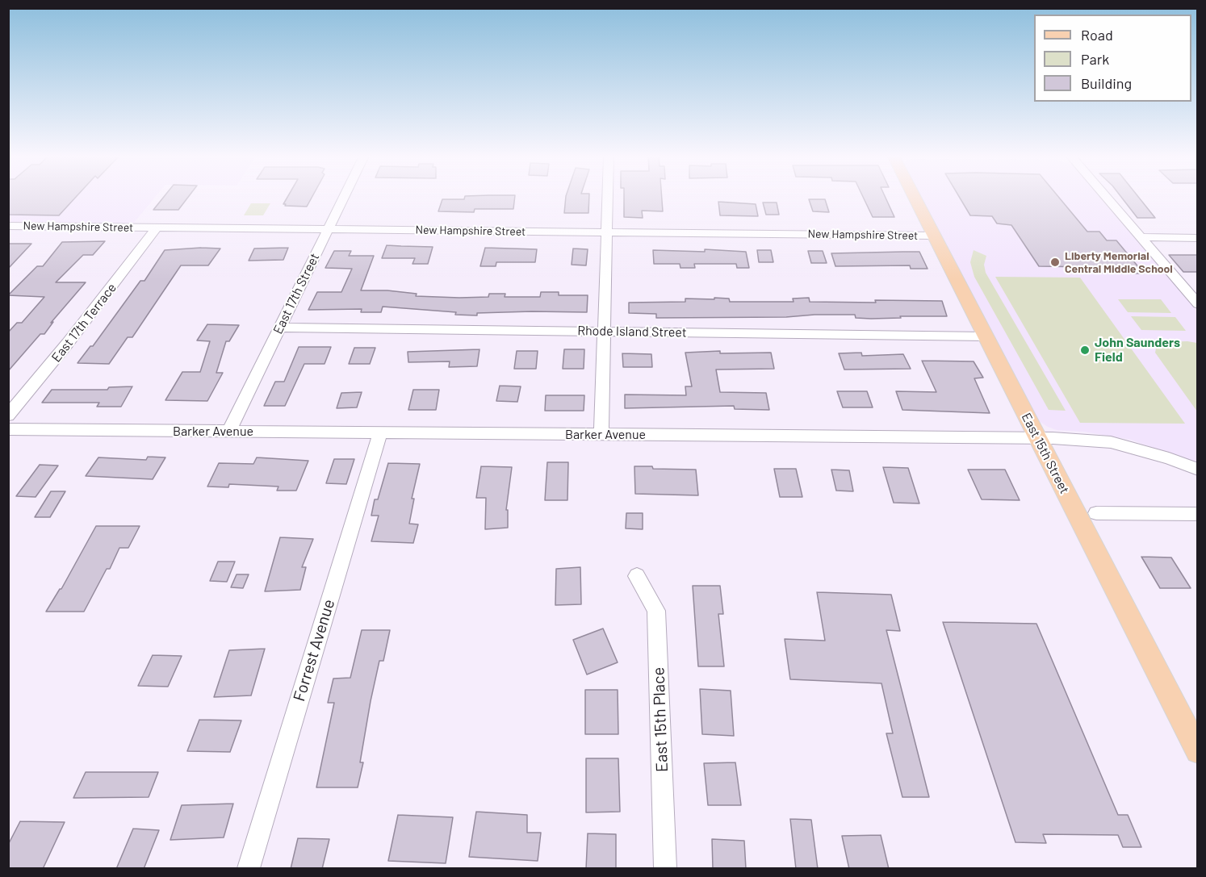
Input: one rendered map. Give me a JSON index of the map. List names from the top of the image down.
{
  "streets": {
    "main road": ["East 15th Street"],
    "street": [
      "New Hampshire Street",
      "East 17th Street",
      "East 17th Terrace",
      "Rhode Island Street",
      "Barker Avenue",
      "Forrest Avenue",
      "East 15th Place"
    ]
  },
  "crossings": [
    ["New Hampshire Street", "East 17th Street"],
    ["New Hampshire Street", "East 17th Terrace"],
    ["New Hampshire Street", "East 15th Street"],
    ["East 17th Street", "Rhode Island Street"],
    ["East 17th Street", "Barker Avenue"],
    ["Rhode Island Street", "East 15th Street"],
    ["Barker Avenue", "East 15th Street"],
    ["Barker Avenue", "Forrest Avenue"]
  ],
  "places": ["Liberty Memorial Central Middle School", "John Saunders Field"],
  "legend": ["Road", "Park", "Building"]
}
